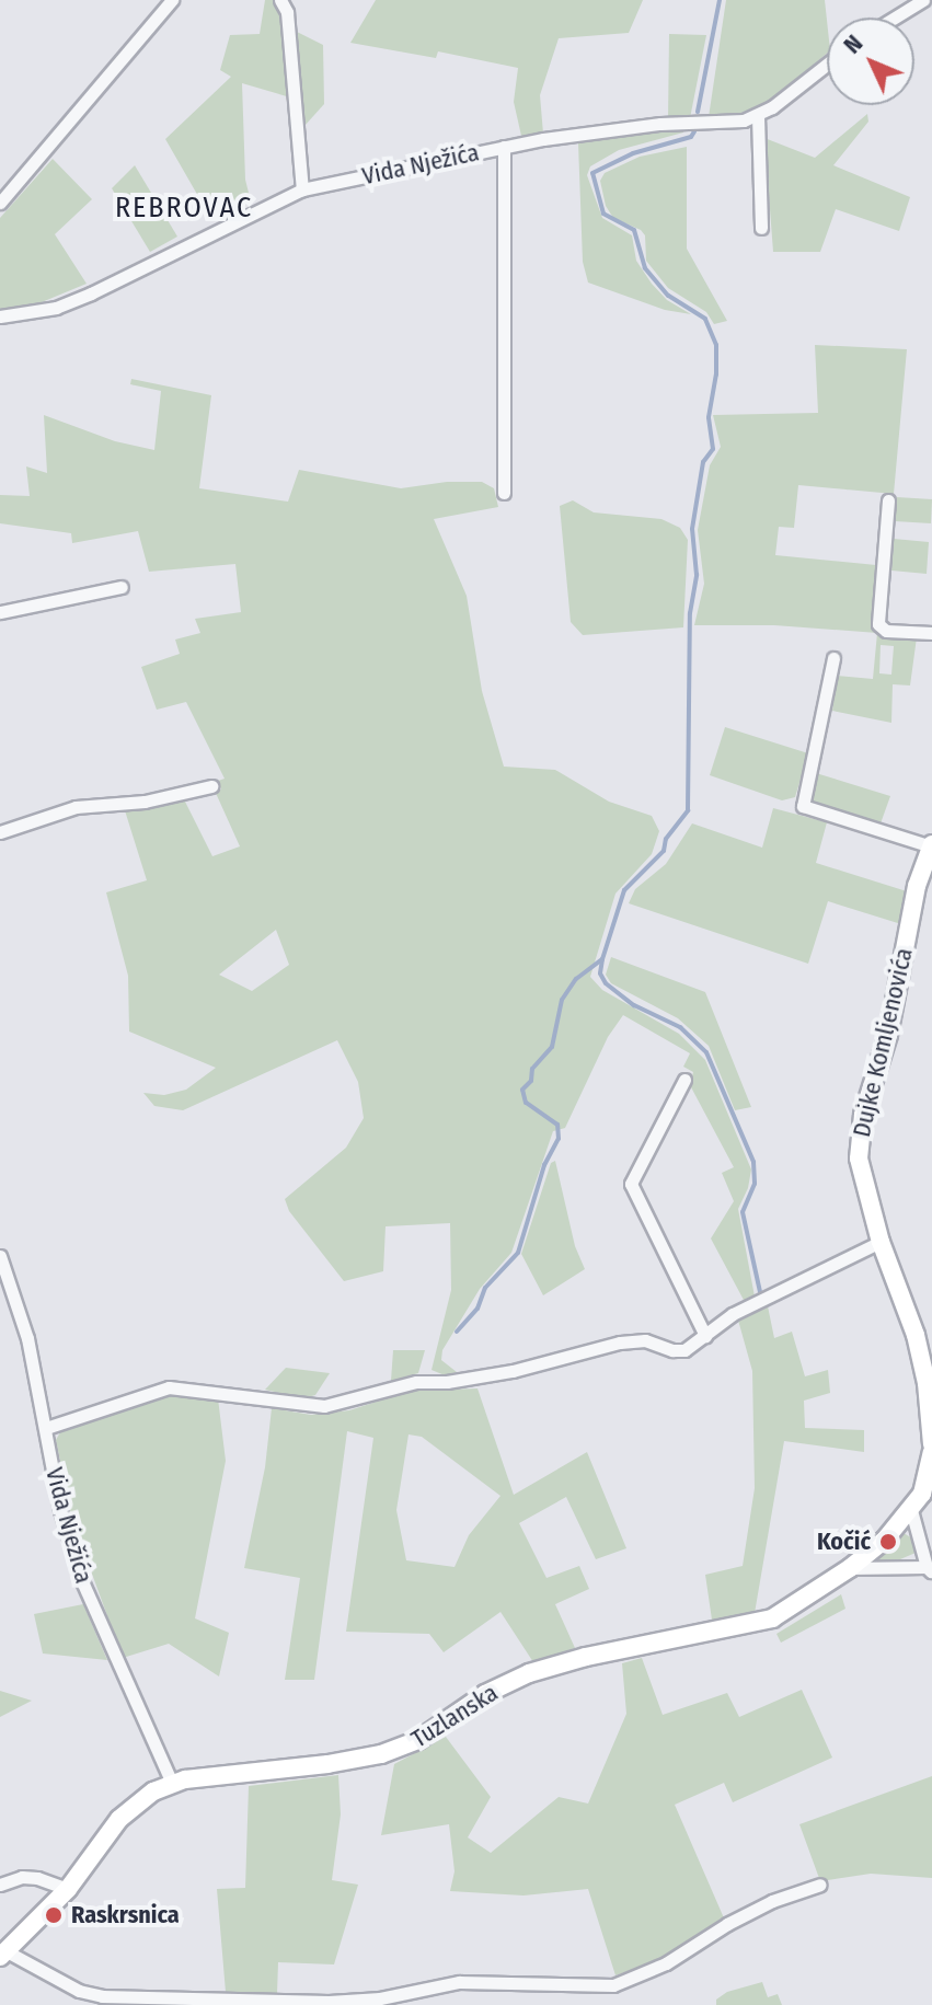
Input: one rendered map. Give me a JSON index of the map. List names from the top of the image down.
{
  "streets": {
    "street": ["Vida Nježića", "Dujke Komljenovića", "Tuzlanska"]
  },
  "crossings": [
    ["Vida Nježića", "Tuzlanska"]
  ],
  "districts": ["REBROVAC"],
  "places": ["Kočić", "Raskrsnica"],
  "north": "top left"
}
